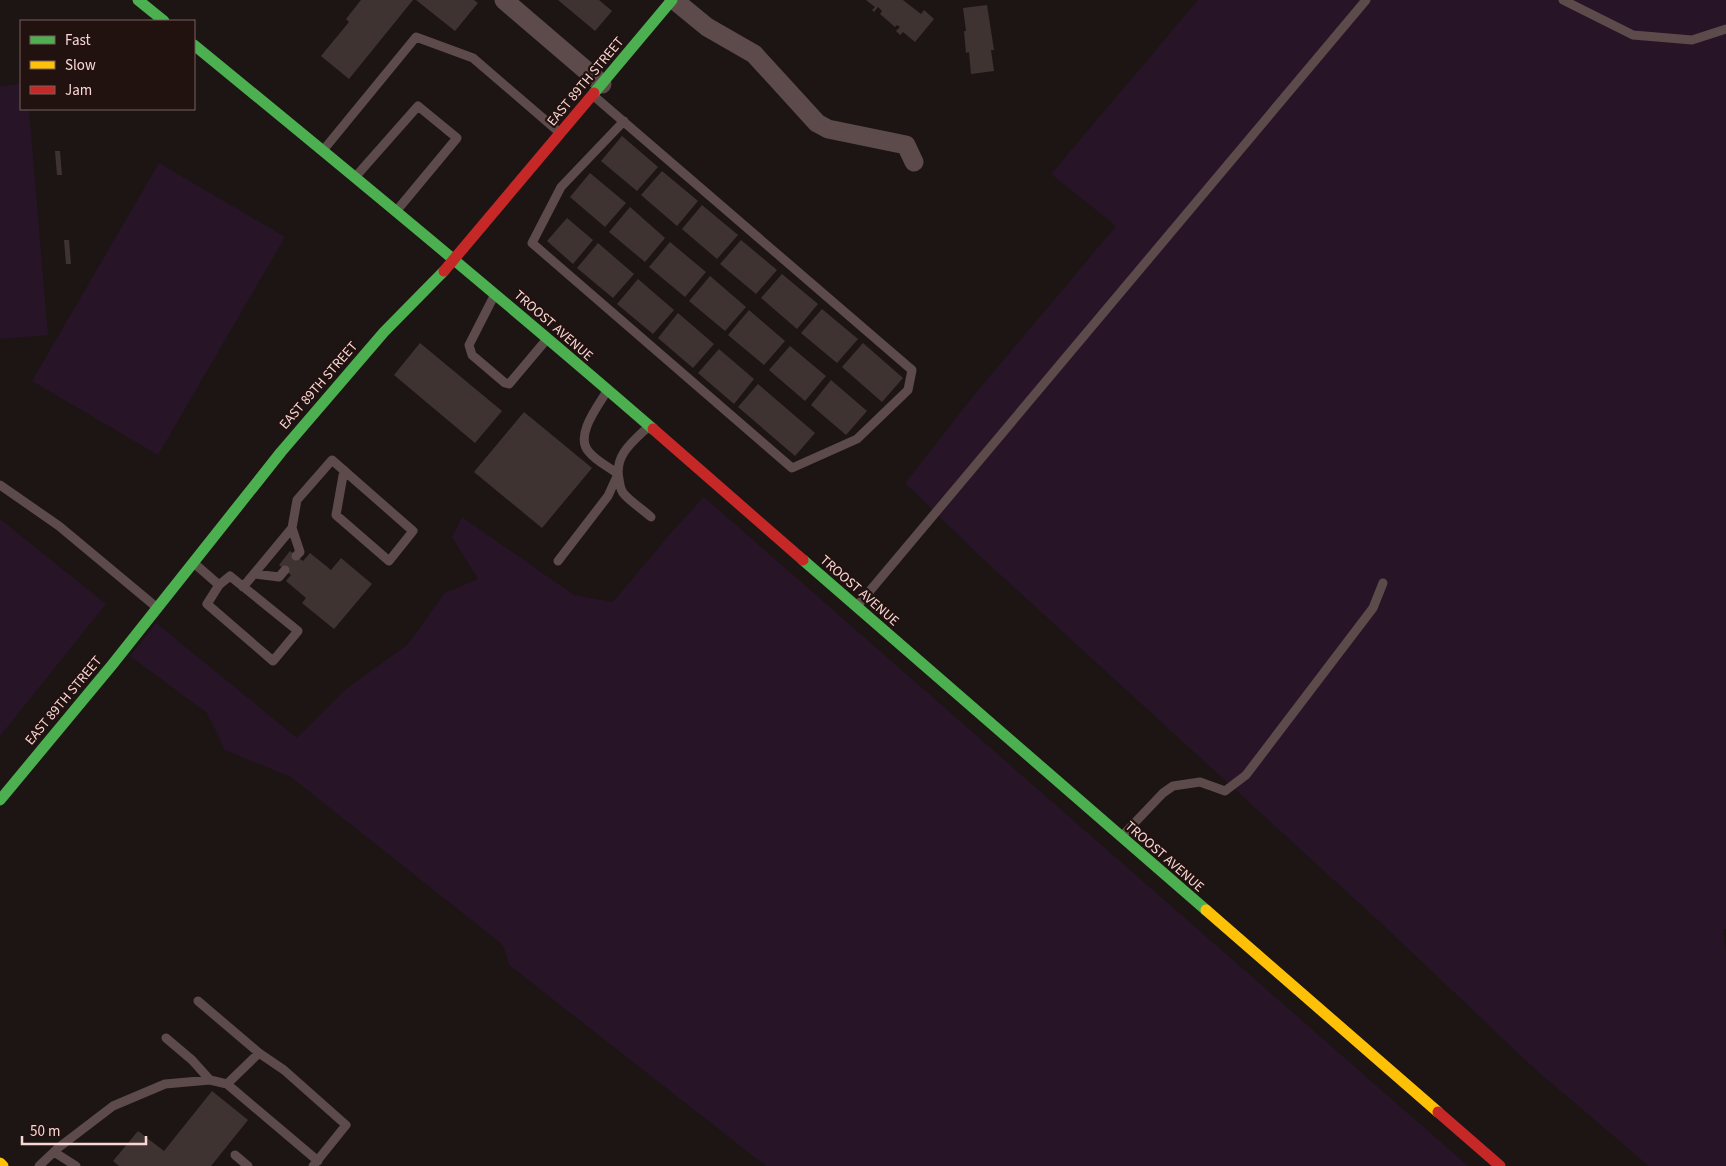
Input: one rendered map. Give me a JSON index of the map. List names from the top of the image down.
{
  "streets": {
    "main road": ["EAST 89TH STREET", "TROOST AVENUE"]
  },
  "crossings": [
    ["EAST 89TH STREET", "TROOST AVENUE"]
  ],
  "legend": ["Fast", "Slow", "Jam"],
  "scale_bar": "50 m"
}
